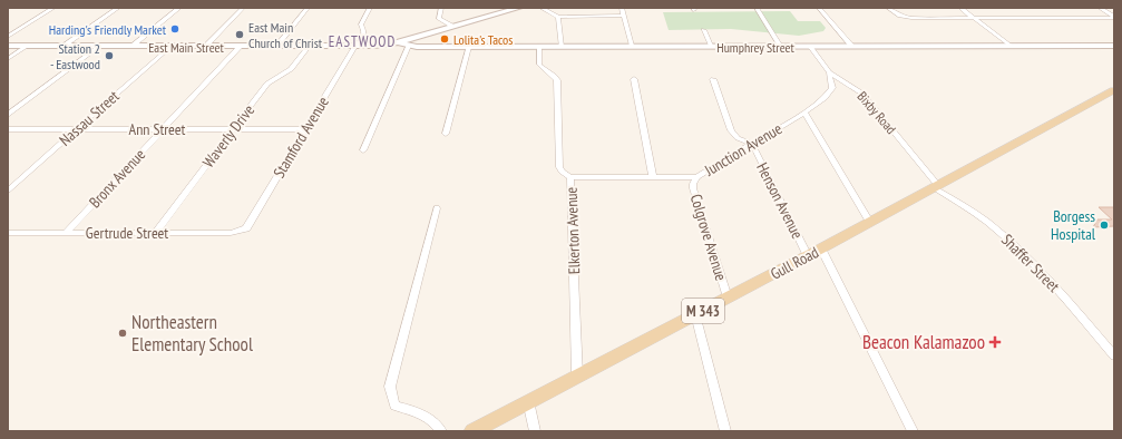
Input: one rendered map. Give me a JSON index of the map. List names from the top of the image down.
{
  "streets": {
    "main road": ["Gull Road", "M 343"],
    "street": [
      "East Main Street",
      "Humphrey Street",
      "Bixby Road",
      "Nassau Street",
      "Ann Street",
      "Waverly Drive",
      "Stamford Avenue",
      "Junction Avenue",
      "Bronx Avenue",
      "Henson Avenue",
      "Elkerton Avenue",
      "Gertrude Street",
      "Colgrove Avenue",
      "Shaffer Street"
    ]
  },
  "crossings": [
    ["East Main Street", "Humphrey Street"],
    ["East Main Street", "Nassau Street"],
    ["East Main Street", "Waverly Drive"],
    ["East Main Street", "Stamford Avenue"],
    ["East Main Street", "Bronx Avenue"],
    ["Humphrey Street", "Bixby Road"],
    ["Humphrey Street", "Elkerton Avenue"],
    ["Bixby Road", "Junction Avenue"],
    ["Bixby Road", "Gull Road"],
    ["Bixby Road", "Shaffer Street"],
    ["Nassau Street", "Ann Street"],
    ["Ann Street", "Waverly Drive"],
    ["Ann Street", "Stamford Avenue"],
    ["Ann Street", "Bronx Avenue"],
    ["Waverly Drive", "Gertrude Street"],
    ["Stamford Avenue", "Gertrude Street"],
    ["Junction Avenue", "Henson Avenue"],
    ["Junction Avenue", "Elkerton Avenue"],
    ["Junction Avenue", "Colgrove Avenue"],
    ["Bronx Avenue", "Gertrude Street"],
    ["Henson Avenue", "Gull Road"],
    ["Elkerton Avenue", "Gull Road"],
    ["Colgrove Avenue", "Gull Road"],
    ["Gull Road", "Shaffer Street"]
  ],
  "districts": ["EASTWOOD"],
  "places": {
    "other": [
      "Harding's Friendly Market",
      "East Main Church of Christ",
      "Lolita's Tacos",
      "Station 2 - Eastwood",
      "Borgess Hospital",
      "Northeastern Elementary School"
    ],
    "health": ["Beacon Kalamazoo"]
  }
}
